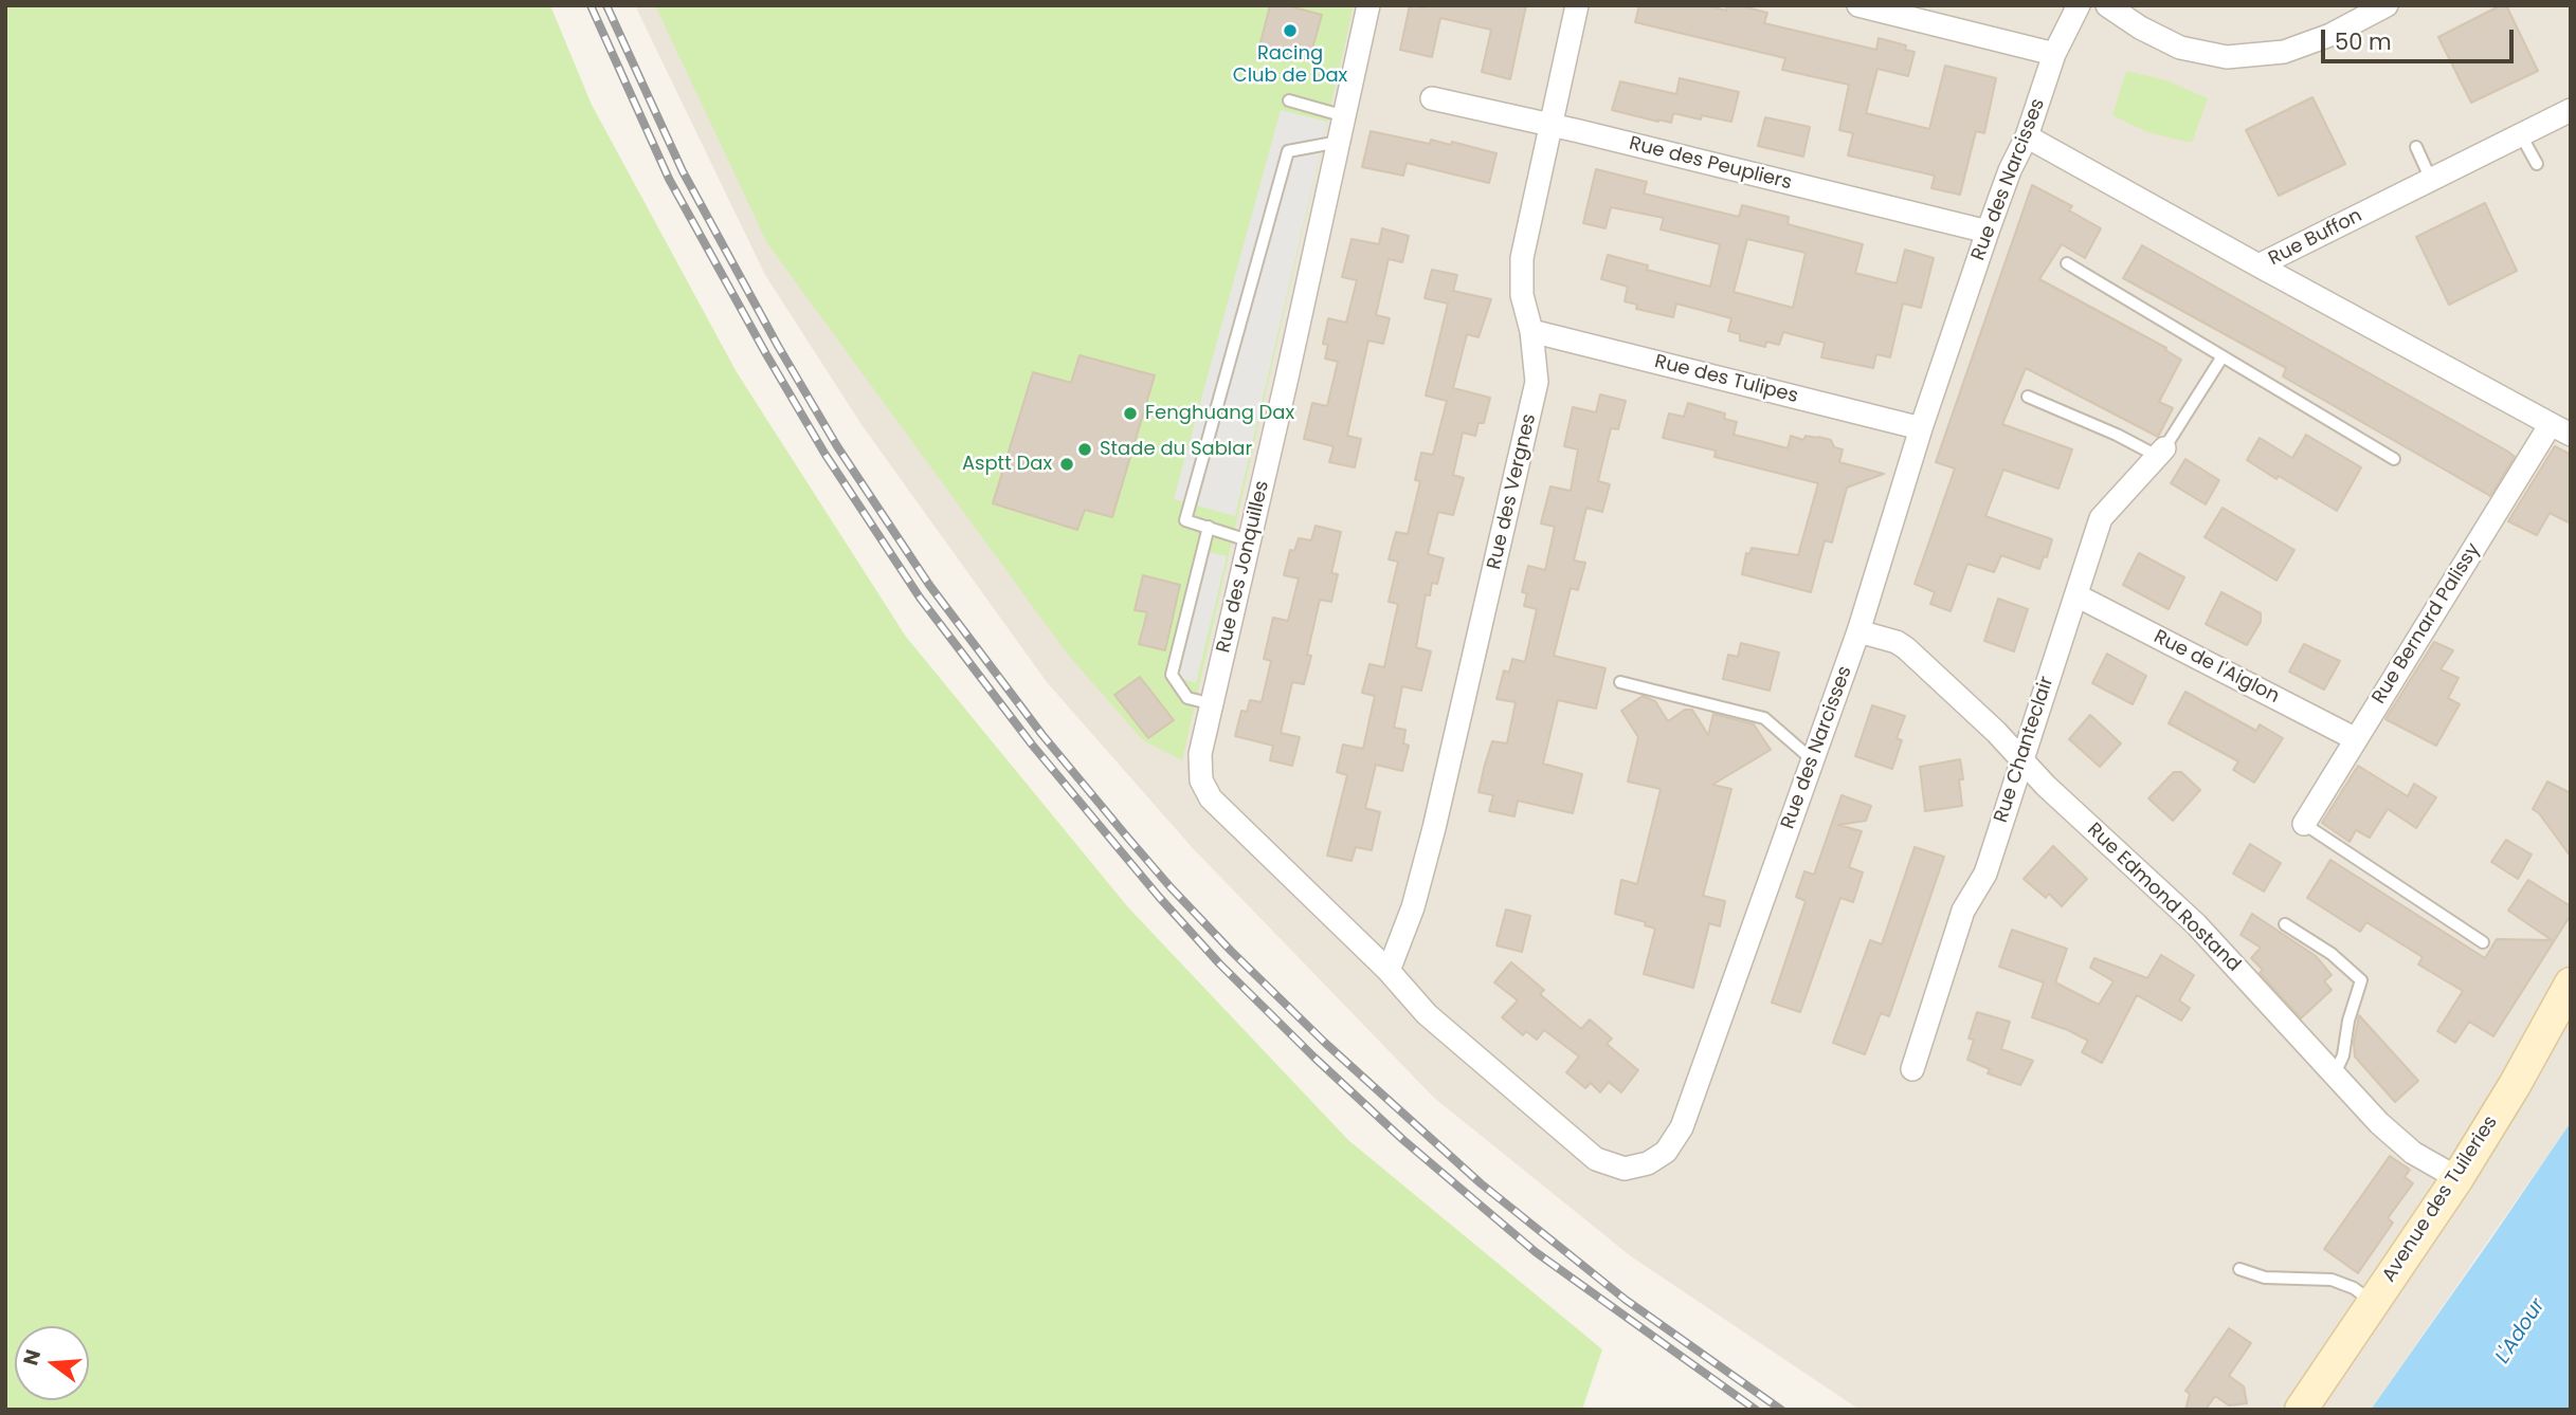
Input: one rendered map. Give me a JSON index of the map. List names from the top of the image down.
{
  "streets": {
    "main road": ["Avenue des Tuileries"],
    "street": [
      "Rue des Peupliers",
      "Rue des Narcisses",
      "Rue Buffon",
      "Rue des Tulipes",
      "Rue des Vergnes",
      "Rue des Jonquilles",
      "Rue Bernard Palissy",
      "Rue de l'Aiglon",
      "Rue Chanteclair",
      "Rue Edmond Rostand"
    ]
  },
  "crossings": [
    ["Rue des Peupliers", "Rue des Narcisses"],
    ["Rue des Peupliers", "Rue des Vergnes"],
    ["Rue des Narcisses", "Rue Buffon"],
    ["Rue des Narcisses", "Rue des Tulipes"],
    ["Rue des Narcisses", "Rue des Vergnes"],
    ["Rue des Narcisses", "Rue des Jonquilles"],
    ["Rue des Narcisses", "Rue Edmond Rostand"],
    ["Rue des Tulipes", "Rue des Vergnes"],
    ["Rue des Vergnes", "Rue des Jonquilles"],
    ["Rue Bernard Palissy", "Rue de l'Aiglon"],
    ["Rue de l'Aiglon", "Rue Chanteclair"],
    ["Rue Chanteclair", "Rue Edmond Rostand"],
    ["Rue Edmond Rostand", "Avenue des Tuileries"]
  ],
  "water": ["L'Adour"],
  "places": [
    "Racing Club de Dax",
    "Fenghuang Dax",
    "Stade du Sablar",
    "Asptt Dax"
  ],
  "scale_bar": "50 m",
  "north": "left"
}
